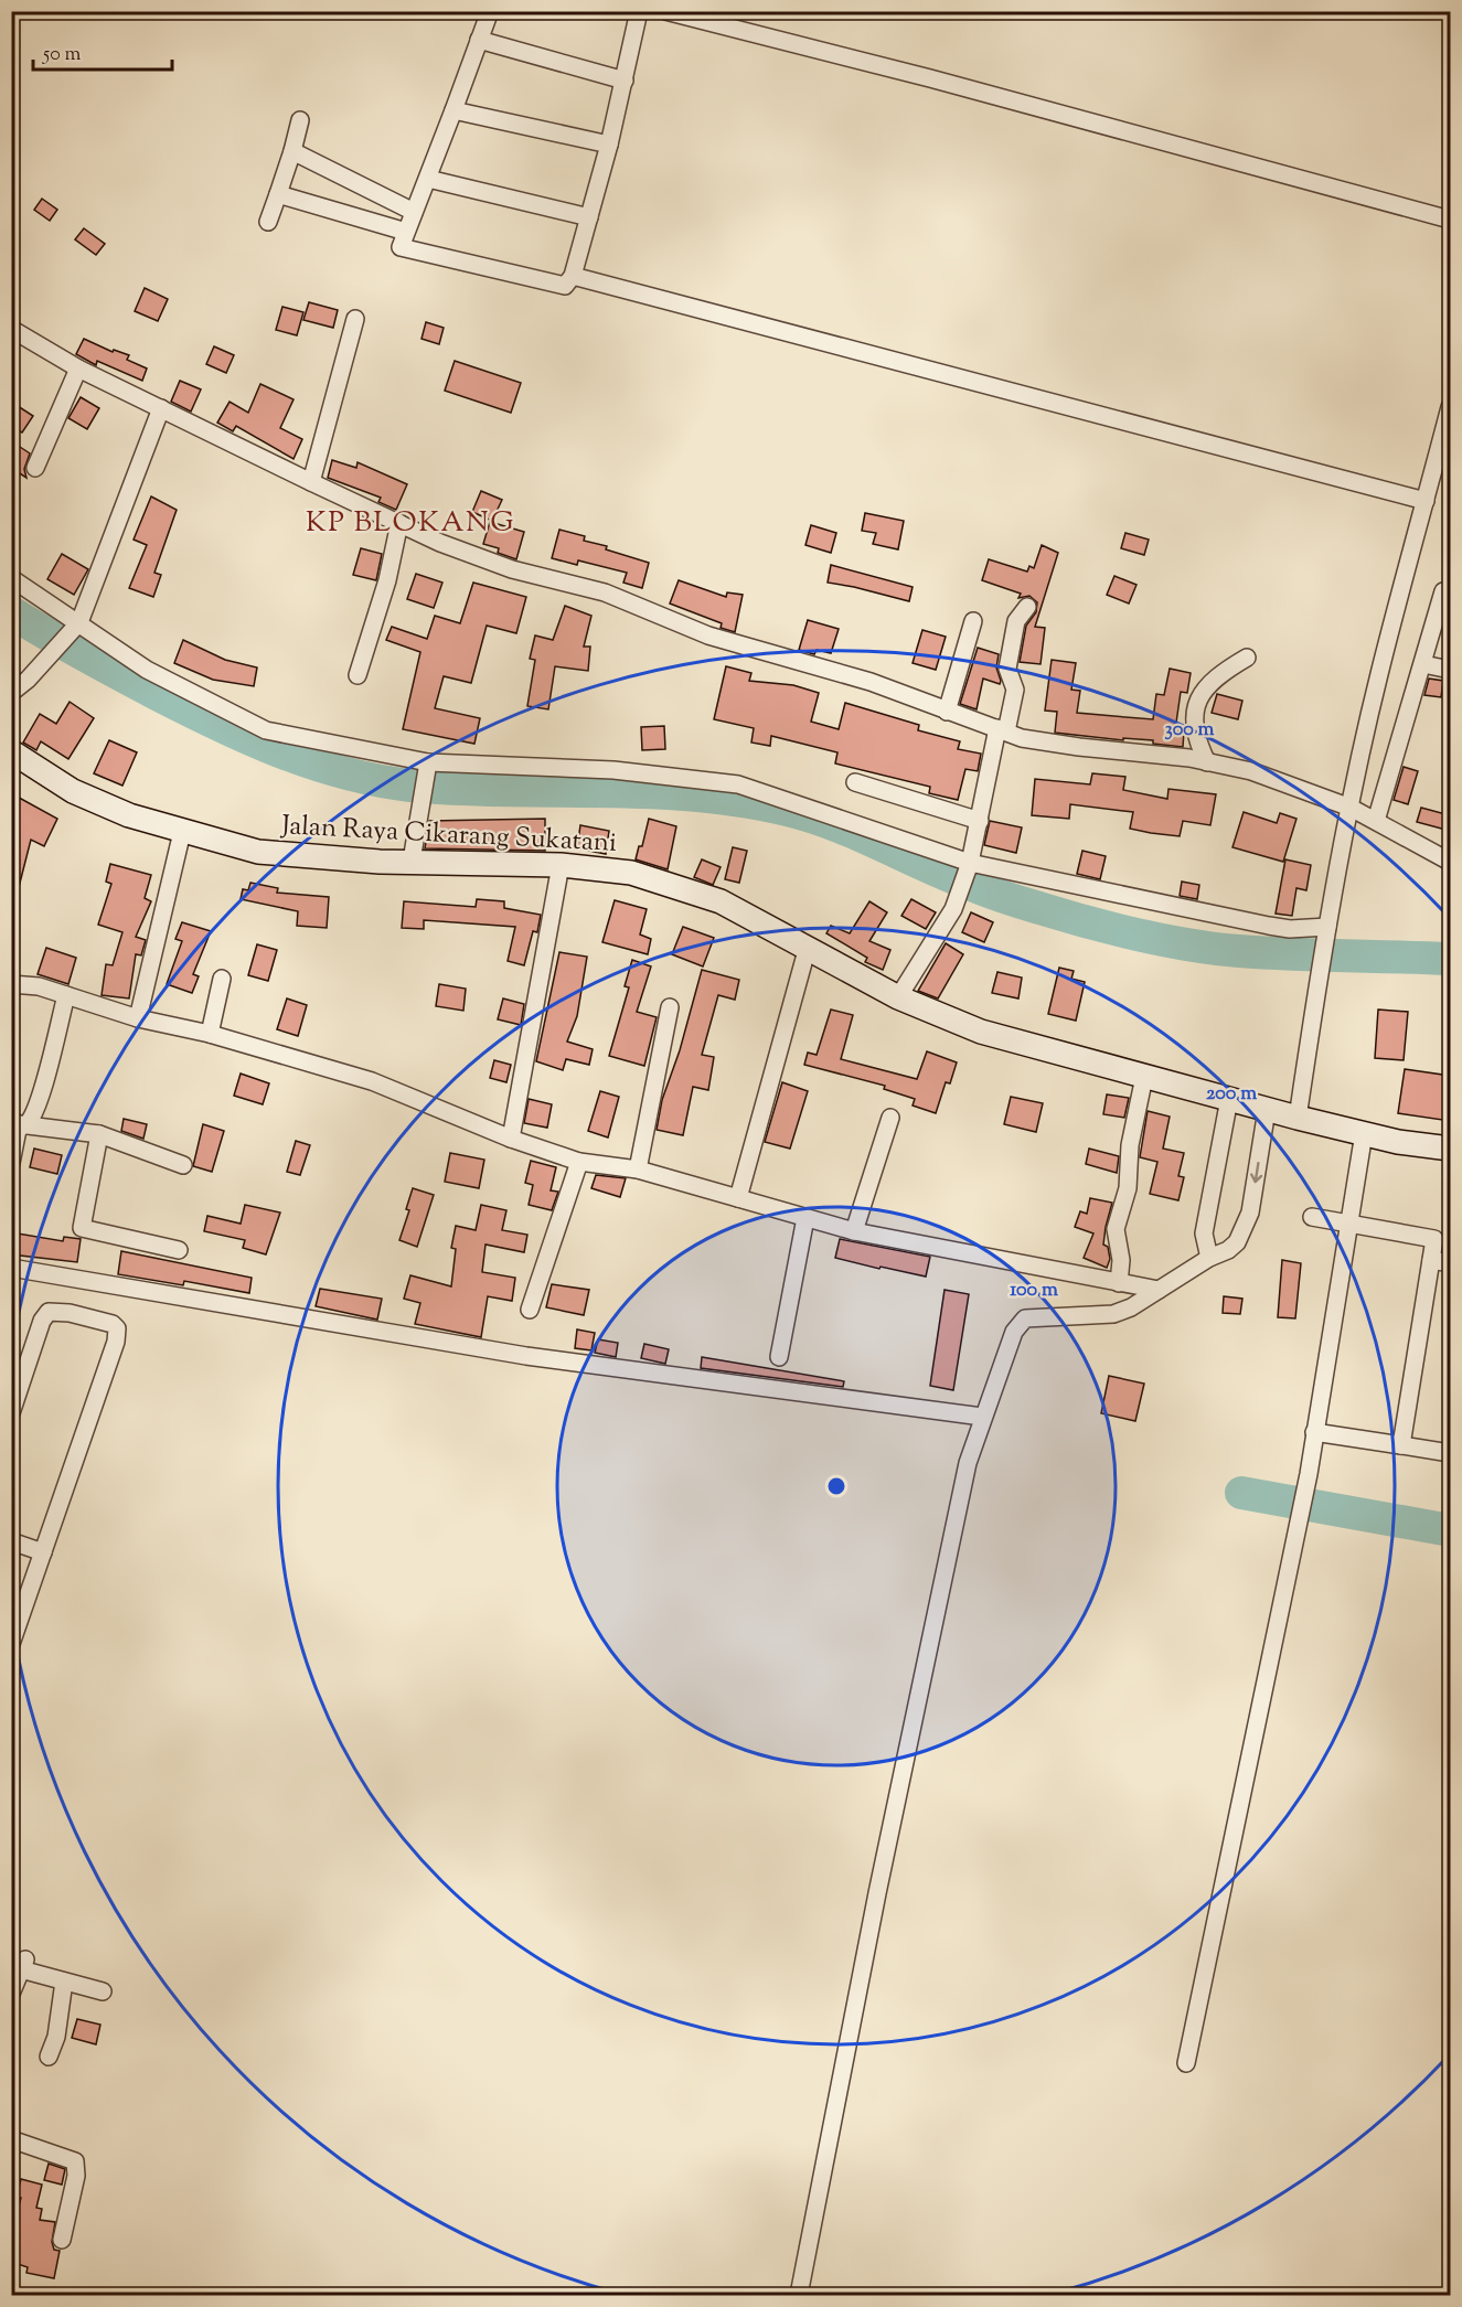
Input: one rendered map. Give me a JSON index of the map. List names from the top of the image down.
{
  "streets": {
    "main road": ["Jalan Raya Cikarang Sukatani"]
  },
  "districts": ["KP BLOKANG"],
  "scale_bar": "50 m",
  "rings": ["300 m", "200 m", "100 m"]
}
